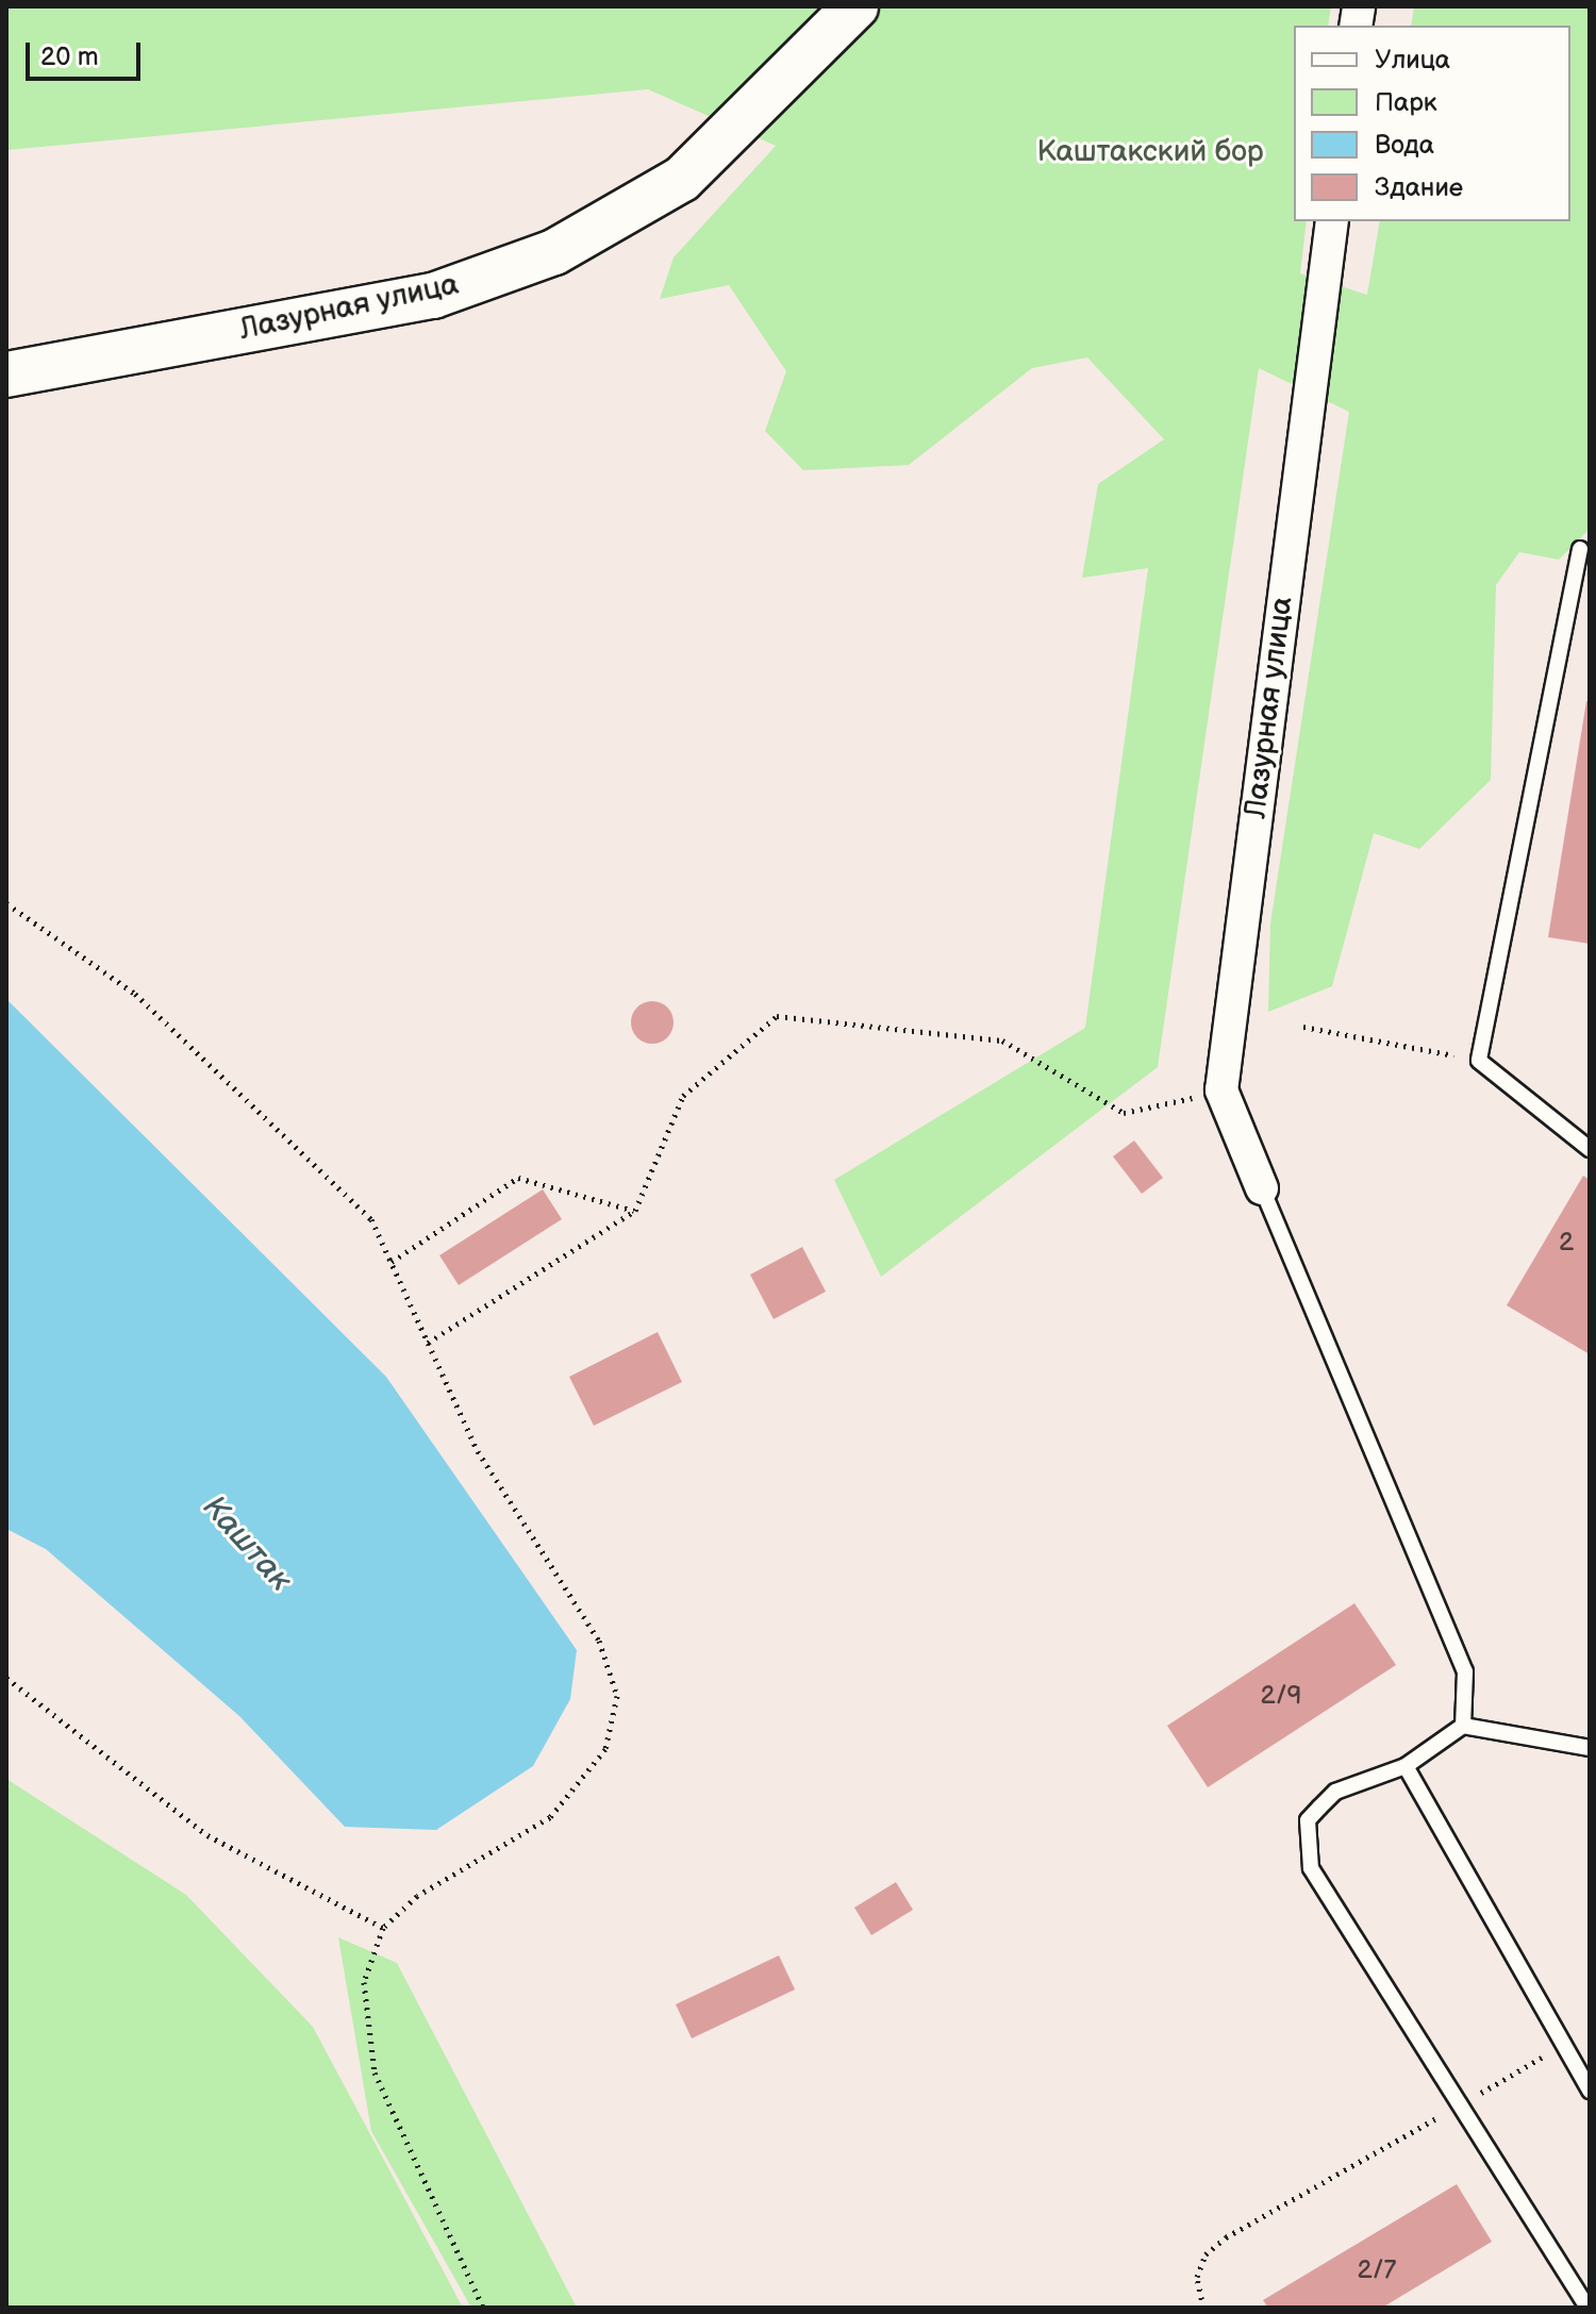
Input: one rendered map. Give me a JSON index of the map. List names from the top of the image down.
{
  "streets": {
    "main road": ["Лазурная улица"]
  },
  "water": ["Каштак"],
  "parks": ["Каштакский бор"],
  "house_numbers": ["2", "2/9", "2/7"],
  "legend": [
    "Улица",
    "Парк",
    "Вода",
    "Здание"
  ],
  "scale_bar": "20 m"
}
